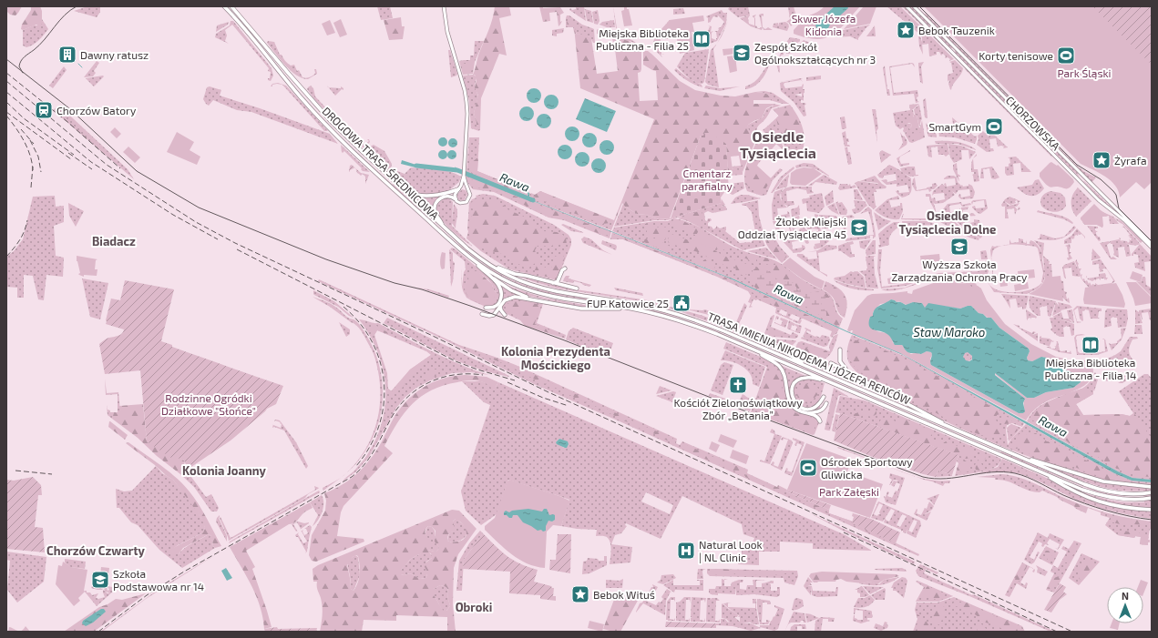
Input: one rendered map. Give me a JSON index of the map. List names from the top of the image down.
{
  "streets": {
    "main road": ["CHORZOWSKA", "DROGOWA TRASA ŚREDNICOWA", "TRASA IMIENIA NIKODEMA I JÓZEFA RENCÓW"]
  },
  "crossings": [
    ["DROGOWA TRASA ŚREDNICOWA", "TRASA IMIENIA NIKODEMA I JÓZEFA RENCÓW"]
  ],
  "districts": [
    "Osiedle Tysiąclecia",
    "Osiedle Tysiąclecia Dolne",
    "Biadacz",
    "Kolonia Prezydenta Mościckiego",
    "Kolonia Joanny",
    "Chorzów Czwarty",
    "Obroki"
  ],
  "water": ["Rawa", "Staw Maroko"],
  "parks": [
    "Skwer Józefa Kidonia",
    "Park Śląski",
    "Cmentarz parafialny",
    "Rodzinne Ogródki Działkowe \"Słońce\"",
    "Park Załęski"
  ],
  "places": {
    "place": ["Bebok Tauzenik", "Żyrafa", "Bebok Wituś"],
    "library": ["Miejska Biblioteka Publiczna - Filia 25", "Miejska Biblioteka Publiczna - Filia 14"],
    "school or university": [
      "Zespół Szkół Ogólnokształcących nr 3",
      "Żłobek Miejski Oddział Tysiąclecia 45",
      "Wyższa Szkoła Zarządzania Ochroną Pracy",
      "Szkoła Podstawowa nr 14"
    ],
    "building": ["Dawny ratusz"],
    "sports": ["Korty tenisowe", "SmartGym", "Ośrodek Sportowy Gliwicka"],
    "station": ["Chorzów Batory"],
    "public building": ["FUP Katowice 25"],
    "church": ["Kościół Zielonoświątkowy Zbór „Betania”"],
    "hospital": ["Natural Look | NL Clinic"]
  },
  "north": "top"
}
